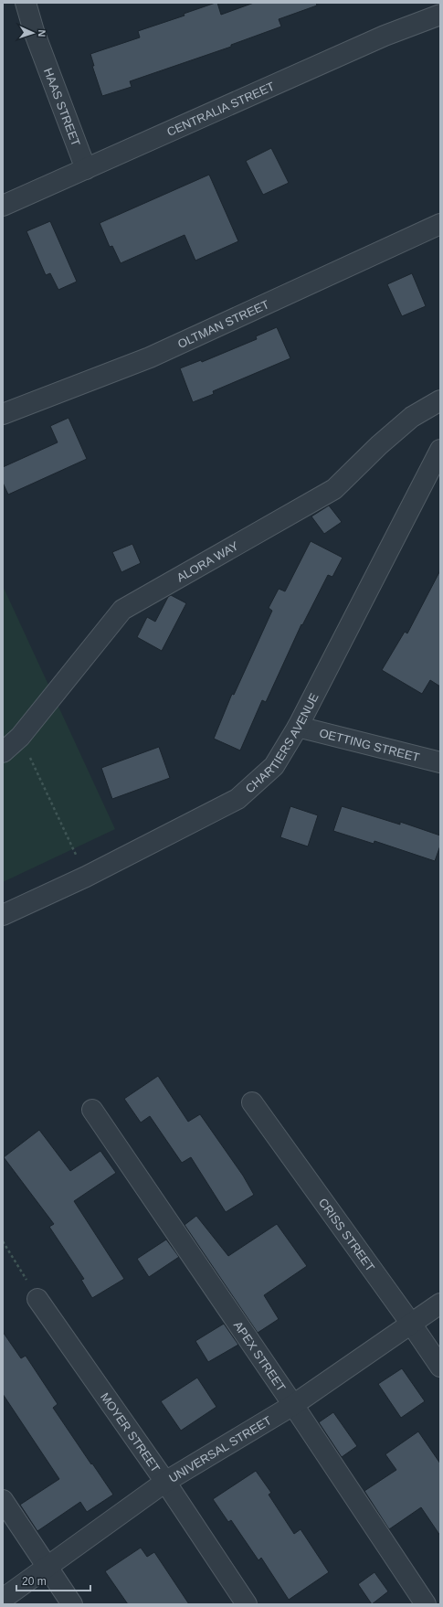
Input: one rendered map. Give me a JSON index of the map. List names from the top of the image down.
{
  "streets": {
    "street": [
      "HAAS STREET",
      "CENTRALIA STREET",
      "OLTMAN STREET",
      "ALORA WAY",
      "CHARTIERS AVENUE",
      "OETTING STREET",
      "CRISS STREET",
      "APEX STREET",
      "MOYER STREET",
      "UNIVERSAL STREET"
    ]
  },
  "crossings": [
    ["HAAS STREET", "CENTRALIA STREET"],
    ["CHARTIERS AVENUE", "OETTING STREET"],
    ["CRISS STREET", "UNIVERSAL STREET"],
    ["APEX STREET", "UNIVERSAL STREET"],
    ["MOYER STREET", "UNIVERSAL STREET"]
  ],
  "scale_bar": "20 m",
  "north": "right"
}
